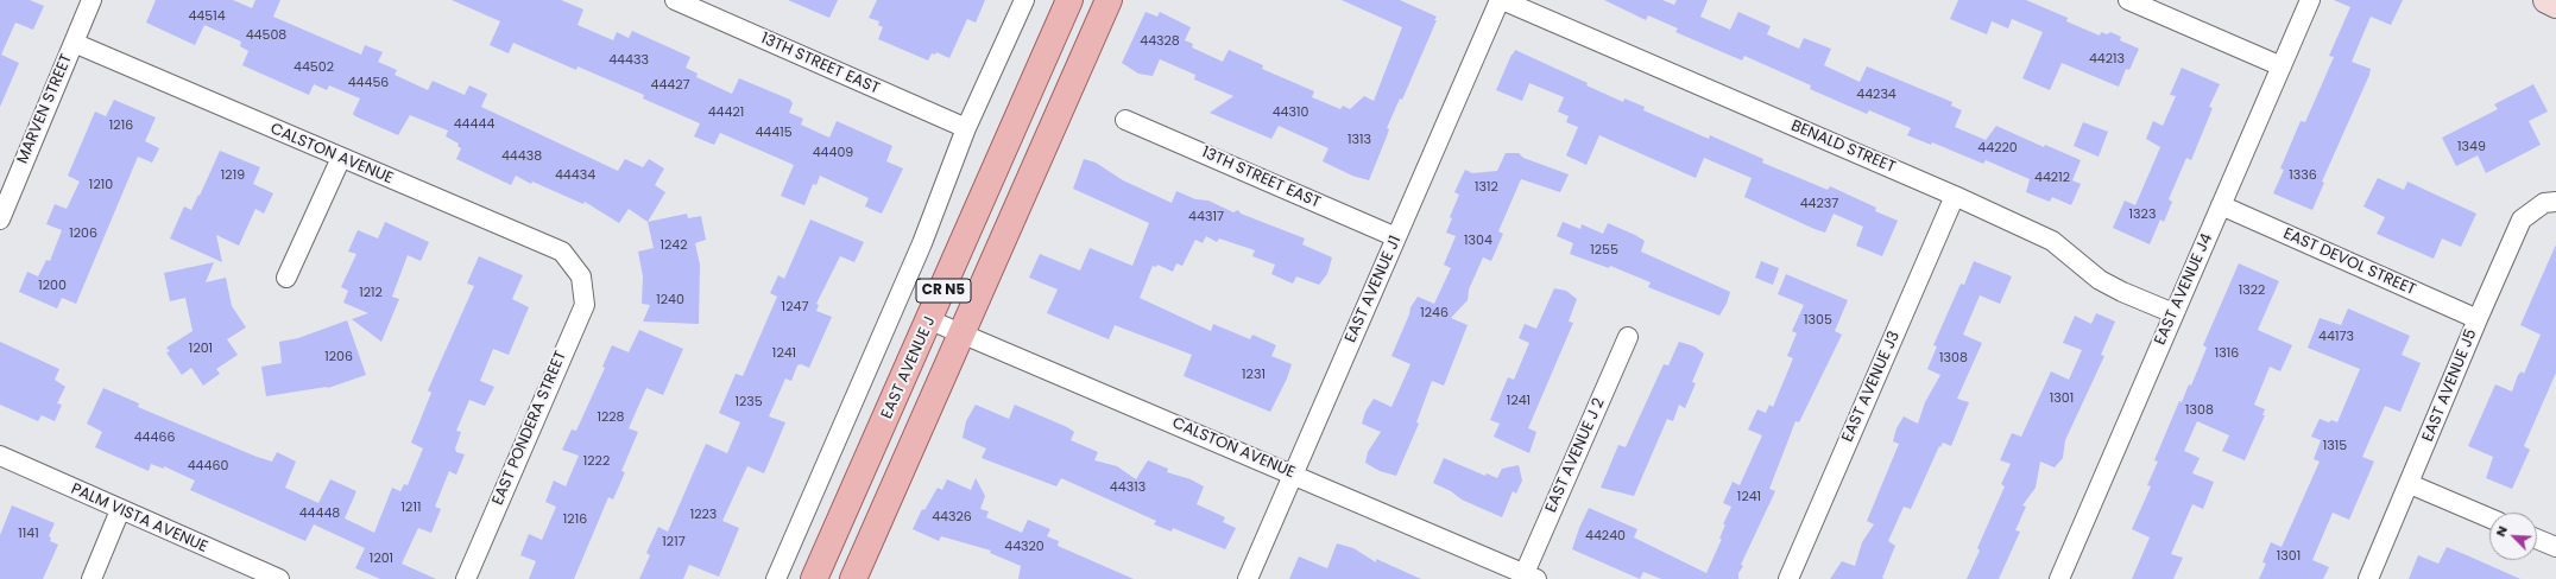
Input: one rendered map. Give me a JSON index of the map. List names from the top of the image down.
{
  "streets": {
    "main road": ["CR N5", "EAST AVENUE J"],
    "street": [
      "13TH STREET EAST",
      "MARVEN STREET",
      "BENALD STREET",
      "CALSTON AVENUE",
      "EAST DEVOL STREET",
      "EAST AVENUE J1",
      "EAST AVENUE J4",
      "EAST AVENUE J5",
      "EAST AVENUE J3",
      "EAST PONDERA STREET",
      "EAST AVENUE J 2",
      "PALM VISTA AVENUE"
    ]
  },
  "crossings": [
    ["13TH STREET EAST", "EAST AVENUE J1"],
    ["MARVEN STREET", "CALSTON AVENUE"],
    ["BENALD STREET", "EAST AVENUE J1"],
    ["BENALD STREET", "EAST AVENUE J4"],
    ["BENALD STREET", "EAST AVENUE J3"],
    ["CALSTON AVENUE", "EAST AVENUE J1"],
    ["CALSTON AVENUE", "CR N5"],
    ["CALSTON AVENUE", "EAST AVENUE J"],
    ["CALSTON AVENUE", "EAST PONDERA STREET"],
    ["CALSTON AVENUE", "EAST AVENUE J 2"],
    ["EAST DEVOL STREET", "EAST AVENUE J4"],
    ["EAST DEVOL STREET", "EAST AVENUE J5"]
  ],
  "house_numbers": [
    "44514",
    "44508",
    "44328",
    "44213",
    "44433",
    "44502",
    "44456",
    "44427",
    "44234",
    "44421",
    "44310",
    "44444",
    "1216",
    "44415",
    "1313",
    "1349",
    "44220",
    "44409",
    "44438",
    "1219",
    "44434",
    "1336",
    "44212",
    "1210",
    "1312",
    "44237",
    "1323",
    "44317",
    "1206",
    "1304",
    "1242",
    "1255",
    "1200",
    "1322",
    "1212",
    "1240",
    "1247",
    "1246",
    "1305",
    "44173",
    "1201",
    "1241",
    "1316",
    "1206",
    "1308",
    "1231",
    "1301",
    "1241",
    "1235",
    "1308",
    "1228",
    "44466",
    "1315",
    "1222",
    "44460",
    "44313",
    "1241",
    "1211",
    "44448",
    "1223",
    "44326",
    "1216",
    "1141",
    "44240",
    "1217",
    "44320",
    "1301",
    "1201"
  ],
  "north": "top left"
}
